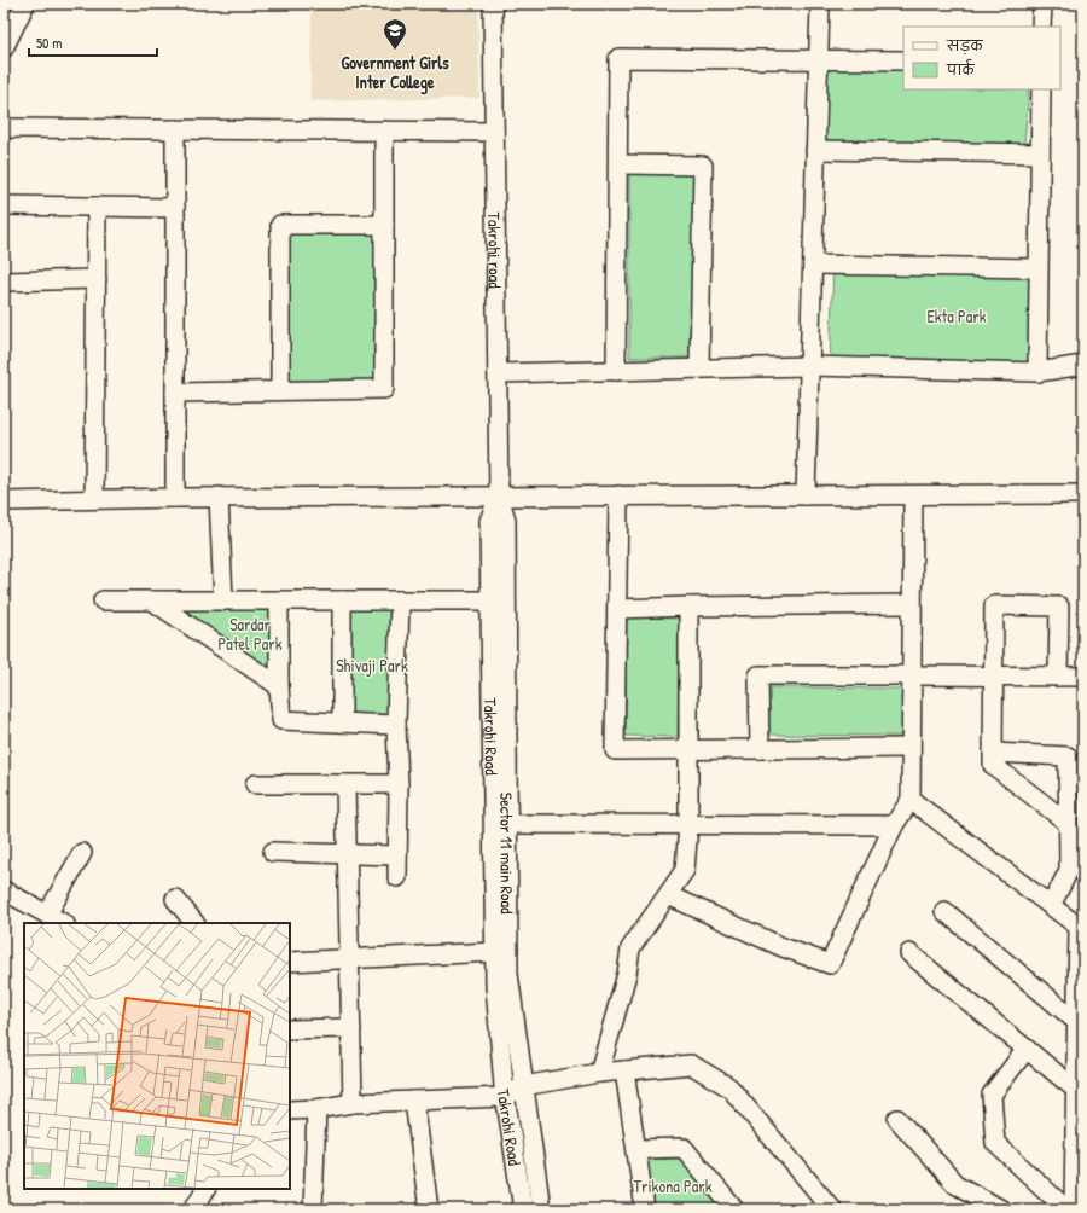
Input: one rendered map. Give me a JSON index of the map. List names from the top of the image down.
{
  "streets": {
    "street": ["Takrohi road", "Takrohi Road", "Sector 11 main Road"]
  },
  "crossings": [
    ["Takrohi road", "Takrohi Road"],
    ["Takrohi road", "Sector 11 main Road"],
    ["Takrohi Road", "Sector 11 main Road"]
  ],
  "parks": [
    "Ekta Park",
    "Sardar Patel Park",
    "Shivaji Park",
    "Trikona Park"
  ],
  "places": {
    "school or university": ["Government Girls Inter College"]
  },
  "legend": ["सड़क", "पार्क"],
  "scale_bar": "50 m"
}
